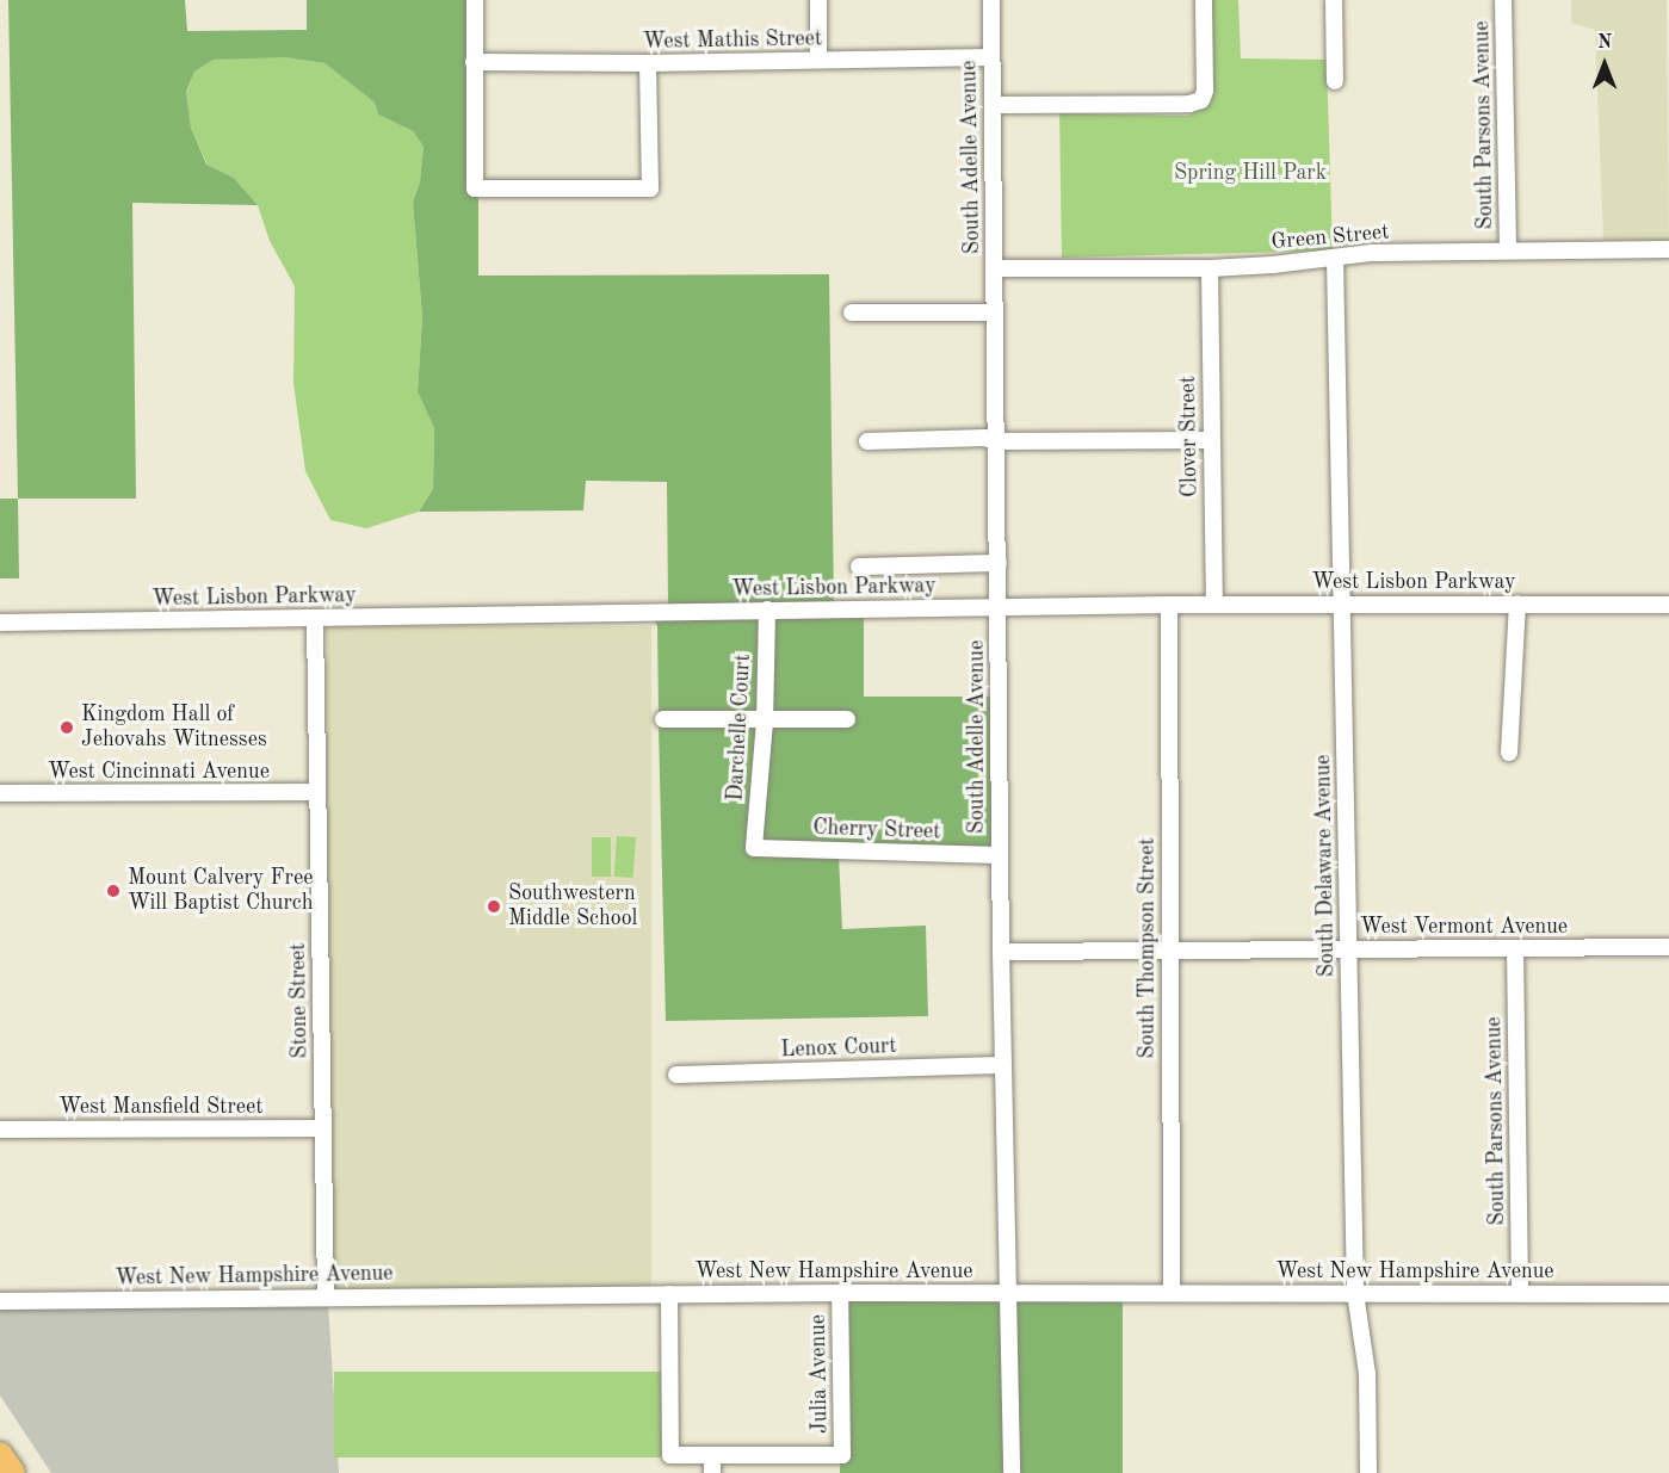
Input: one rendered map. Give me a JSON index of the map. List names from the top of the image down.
{
  "streets": {
    "street": [
      "West Mathis Street",
      "South Parsons Avenue",
      "South Adelle Avenue",
      "Green Street",
      "Clover Street",
      "West Lisbon Parkway",
      "Darchelle Court",
      "West Cincinnati Avenue",
      "Cherry Street",
      "South Delaware Avenue",
      "West Vermont Avenue",
      "South Thompson Street",
      "Stone Street",
      "Lenox Court",
      "West Mansfield Street",
      "West New Hampshire Avenue",
      "Julia Avenue"
    ]
  },
  "crossings": [
    ["West Mathis Street", "South Adelle Avenue"],
    ["South Parsons Avenue", "Green Street"],
    ["South Parsons Avenue", "West Vermont Avenue"],
    ["South Parsons Avenue", "West New Hampshire Avenue"],
    ["South Adelle Avenue", "Green Street"],
    ["South Adelle Avenue", "West Lisbon Parkway"],
    ["South Adelle Avenue", "Cherry Street"],
    ["South Adelle Avenue", "West Vermont Avenue"],
    ["South Adelle Avenue", "Lenox Court"],
    ["South Adelle Avenue", "West New Hampshire Avenue"],
    ["Green Street", "Clover Street"],
    ["Green Street", "South Delaware Avenue"],
    ["Clover Street", "West Lisbon Parkway"],
    ["West Lisbon Parkway", "Darchelle Court"],
    ["West Lisbon Parkway", "South Delaware Avenue"],
    ["West Lisbon Parkway", "South Thompson Street"],
    ["West Lisbon Parkway", "Stone Street"],
    ["Darchelle Court", "Cherry Street"],
    ["West Cincinnati Avenue", "Stone Street"],
    ["South Delaware Avenue", "West Vermont Avenue"],
    ["South Delaware Avenue", "West New Hampshire Avenue"],
    ["West Vermont Avenue", "South Thompson Street"],
    ["South Thompson Street", "West New Hampshire Avenue"],
    ["Stone Street", "West Mansfield Street"],
    ["Stone Street", "West New Hampshire Avenue"],
    ["West New Hampshire Avenue", "Julia Avenue"]
  ],
  "parks": ["Spring Hill Park"],
  "places": ["Kingdom Hall of Jehovahs Witnesses", "Mount Calvery Free Will Baptist Church", "Southwestern Middle School"],
  "north": "top"
}
